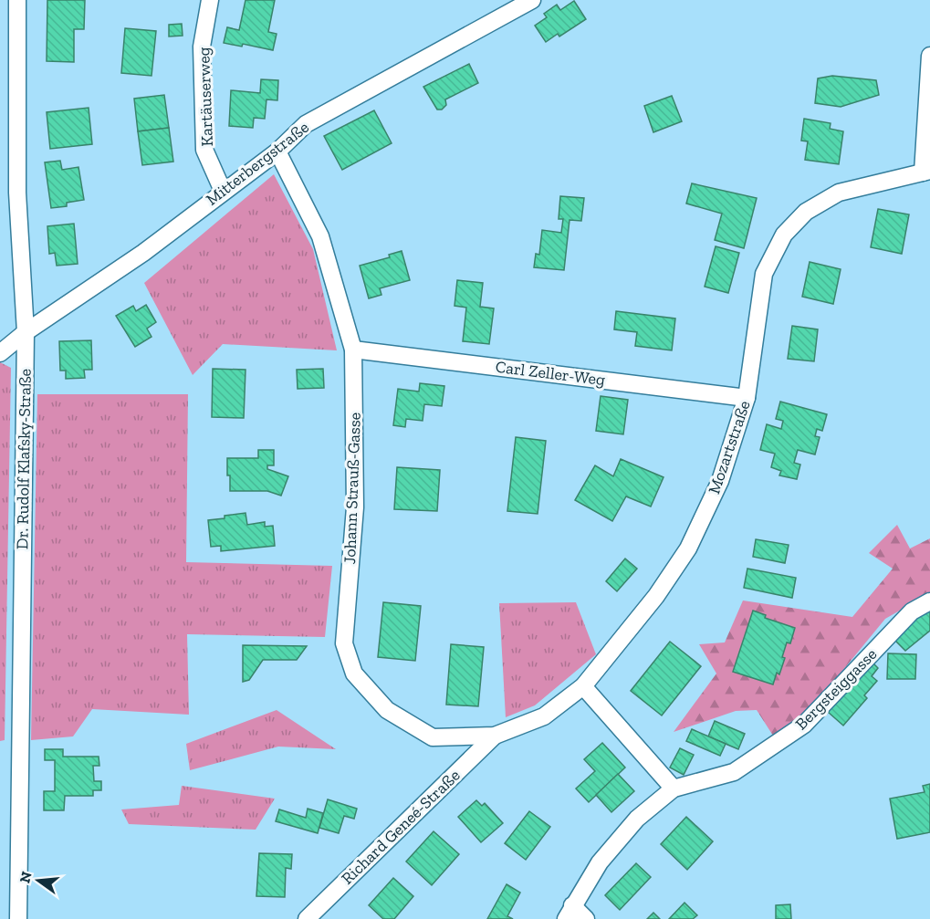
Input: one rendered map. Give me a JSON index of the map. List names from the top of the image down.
{
  "streets": {
    "street": [
      "Kartäuserweg",
      "Mitterbergstraße",
      "Carl Zeller-Weg",
      "Mozartstraße",
      "Dr. Rudolf Klafsky-Straße",
      "Johann Strauß-Gasse",
      "Bergsteiggasse",
      "Richard Geneé-Straße"
    ]
  },
  "crossings": [
    ["Kartäuserweg", "Mitterbergstraße"],
    ["Mitterbergstraße", "Dr. Rudolf Klafsky-Straße"],
    ["Mitterbergstraße", "Johann Strauß-Gasse"],
    ["Carl Zeller-Weg", "Mozartstraße"],
    ["Carl Zeller-Weg", "Johann Strauß-Gasse"],
    ["Mozartstraße", "Johann Strauß-Gasse"],
    ["Mozartstraße", "Richard Geneé-Straße"],
    ["Johann Strauß-Gasse", "Richard Geneé-Straße"]
  ],
  "north": "left"
}
